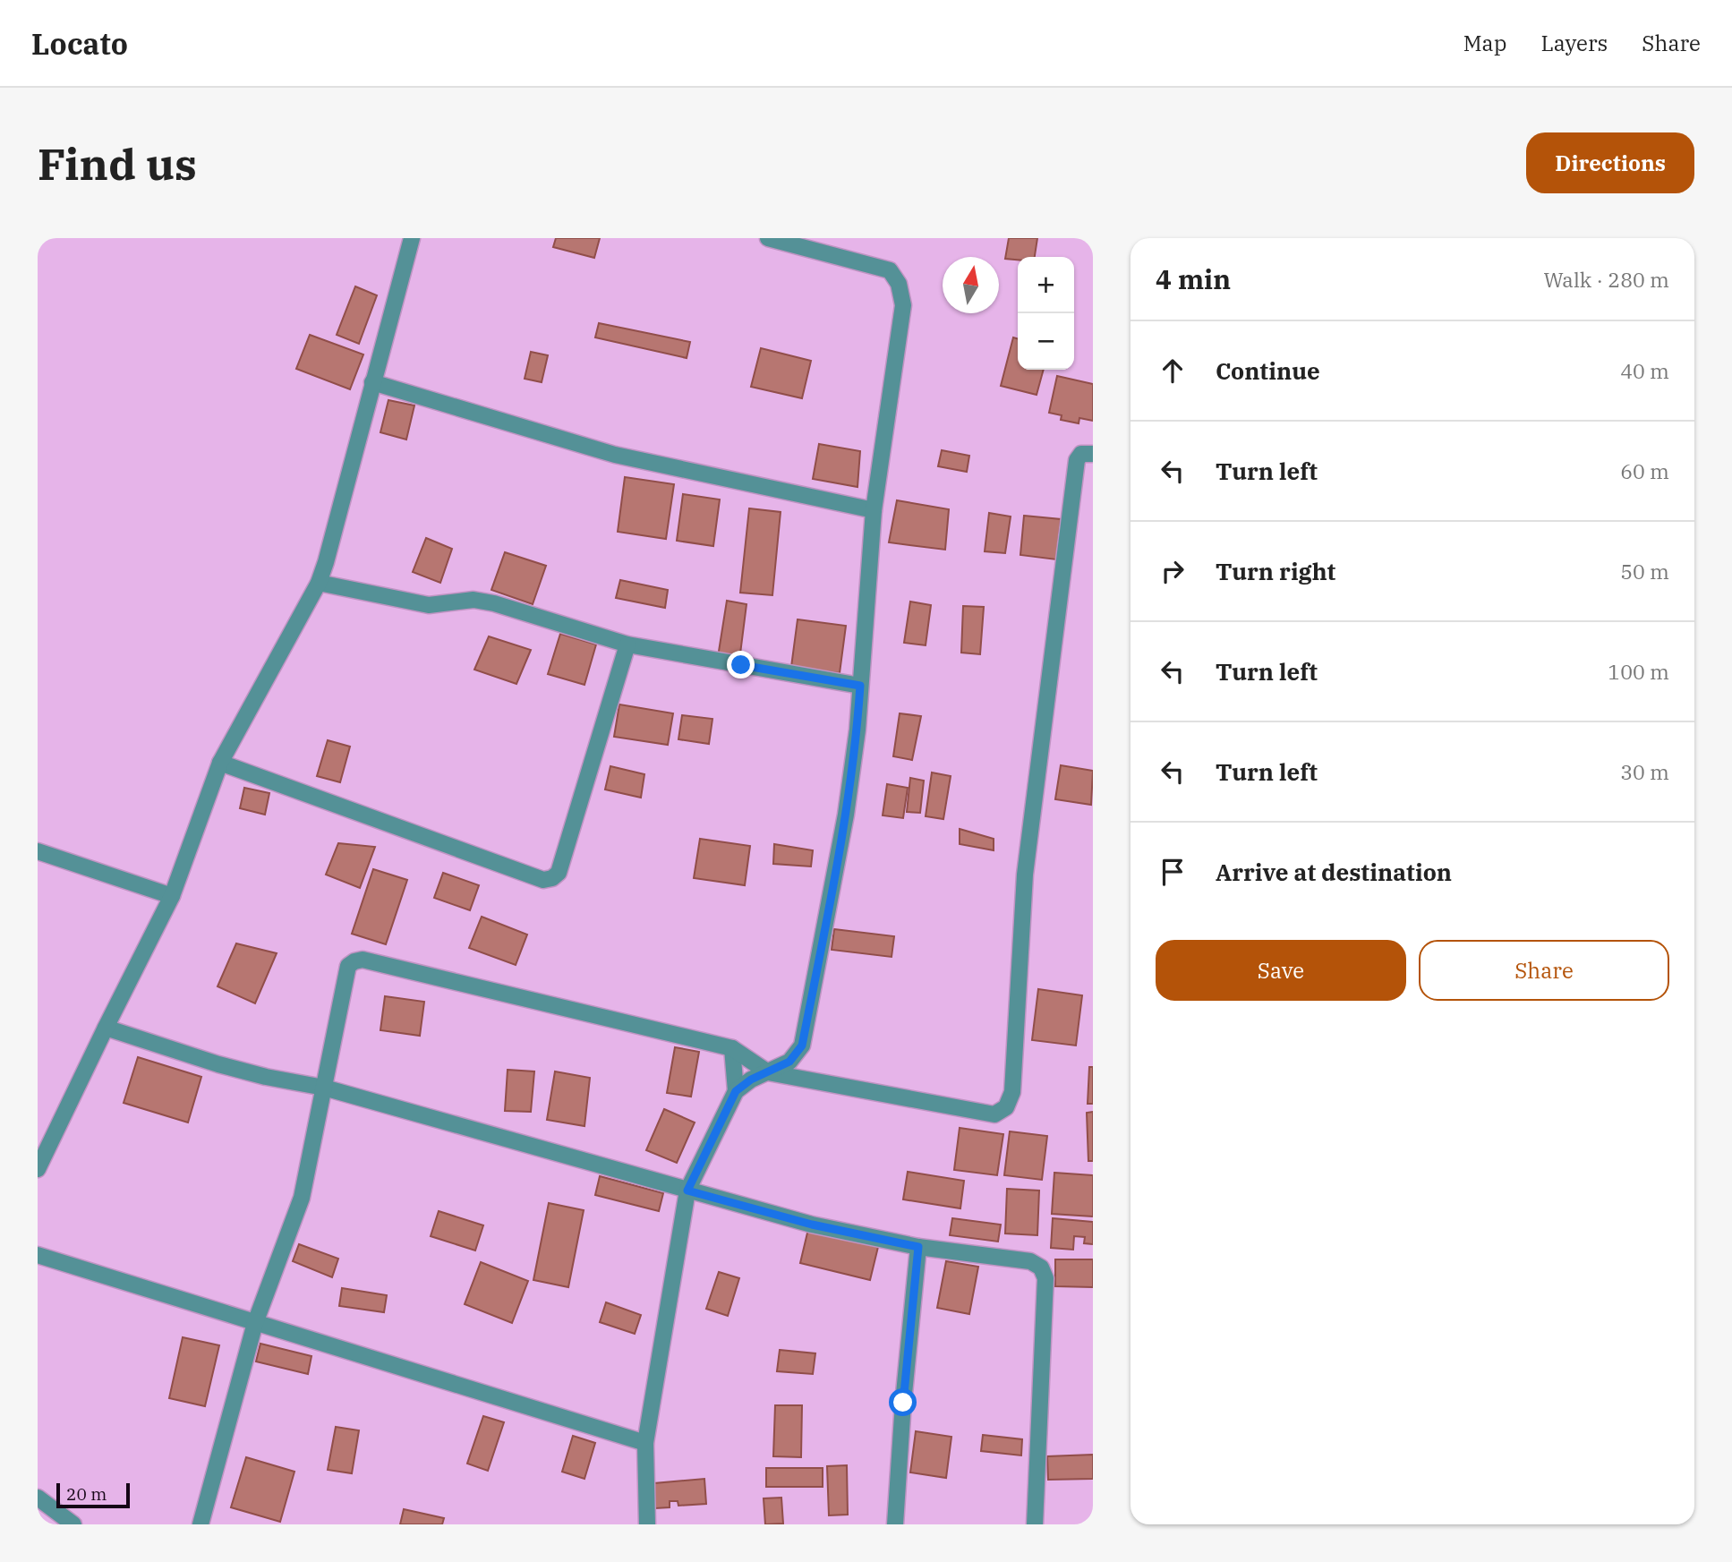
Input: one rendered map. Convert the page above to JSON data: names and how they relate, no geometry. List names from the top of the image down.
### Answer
{
  "scale_bar": "20 m",
  "north": "top",
  "page": {
    "header": "Locato",
    "nav": ["Map", "Layers", "Share"],
    "buttons": [
      "Directions",
      ["Save", "Share"]
    ],
    "title": "Find us",
    "heading": ["4 min", "Walk · 280 m"],
    "map_buttons": ["+", "−"],
    "list": [
      ["Continue", "40 m"],
      ["Turn left", "60 m"],
      ["Turn right", "50 m"],
      ["Turn left", "100 m"],
      ["Turn left", "30 m"],
      "Arrive at destination"
    ],
    "scale": "20 m"
  }
}
